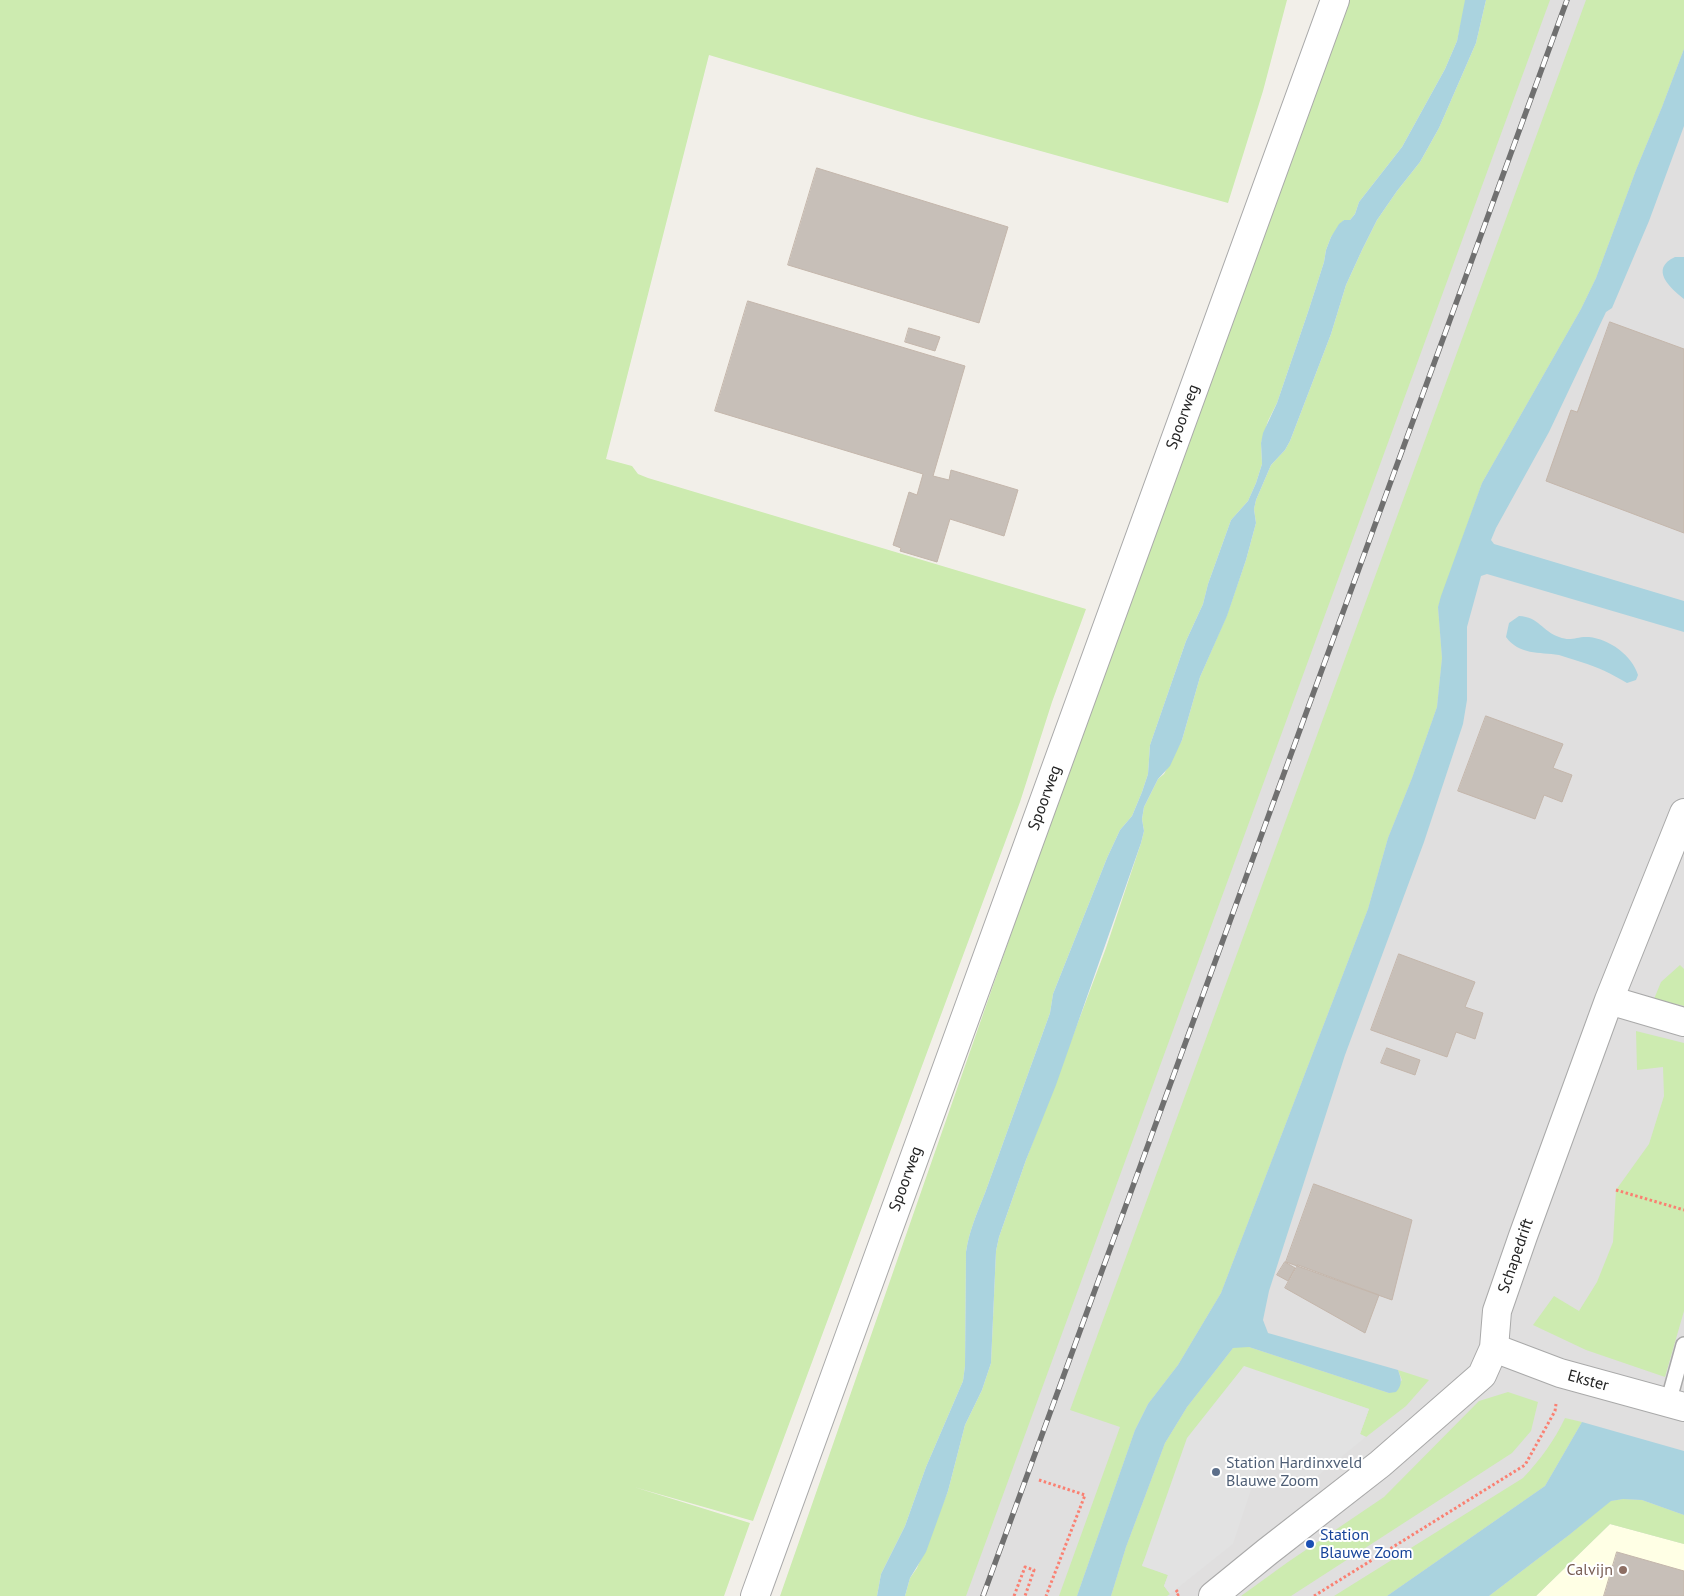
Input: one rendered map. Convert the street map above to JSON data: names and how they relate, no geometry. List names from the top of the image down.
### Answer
{
  "streets": {
    "street": ["Spoorweg", "Schapedrift", "Ekster"]
  },
  "crossings": [
    ["Schapedrift", "Ekster"]
  ],
  "places": ["Station Hardinxveld Blauwe Zoom", "Station Blauwe Zoom", "Calvijn"]
}
